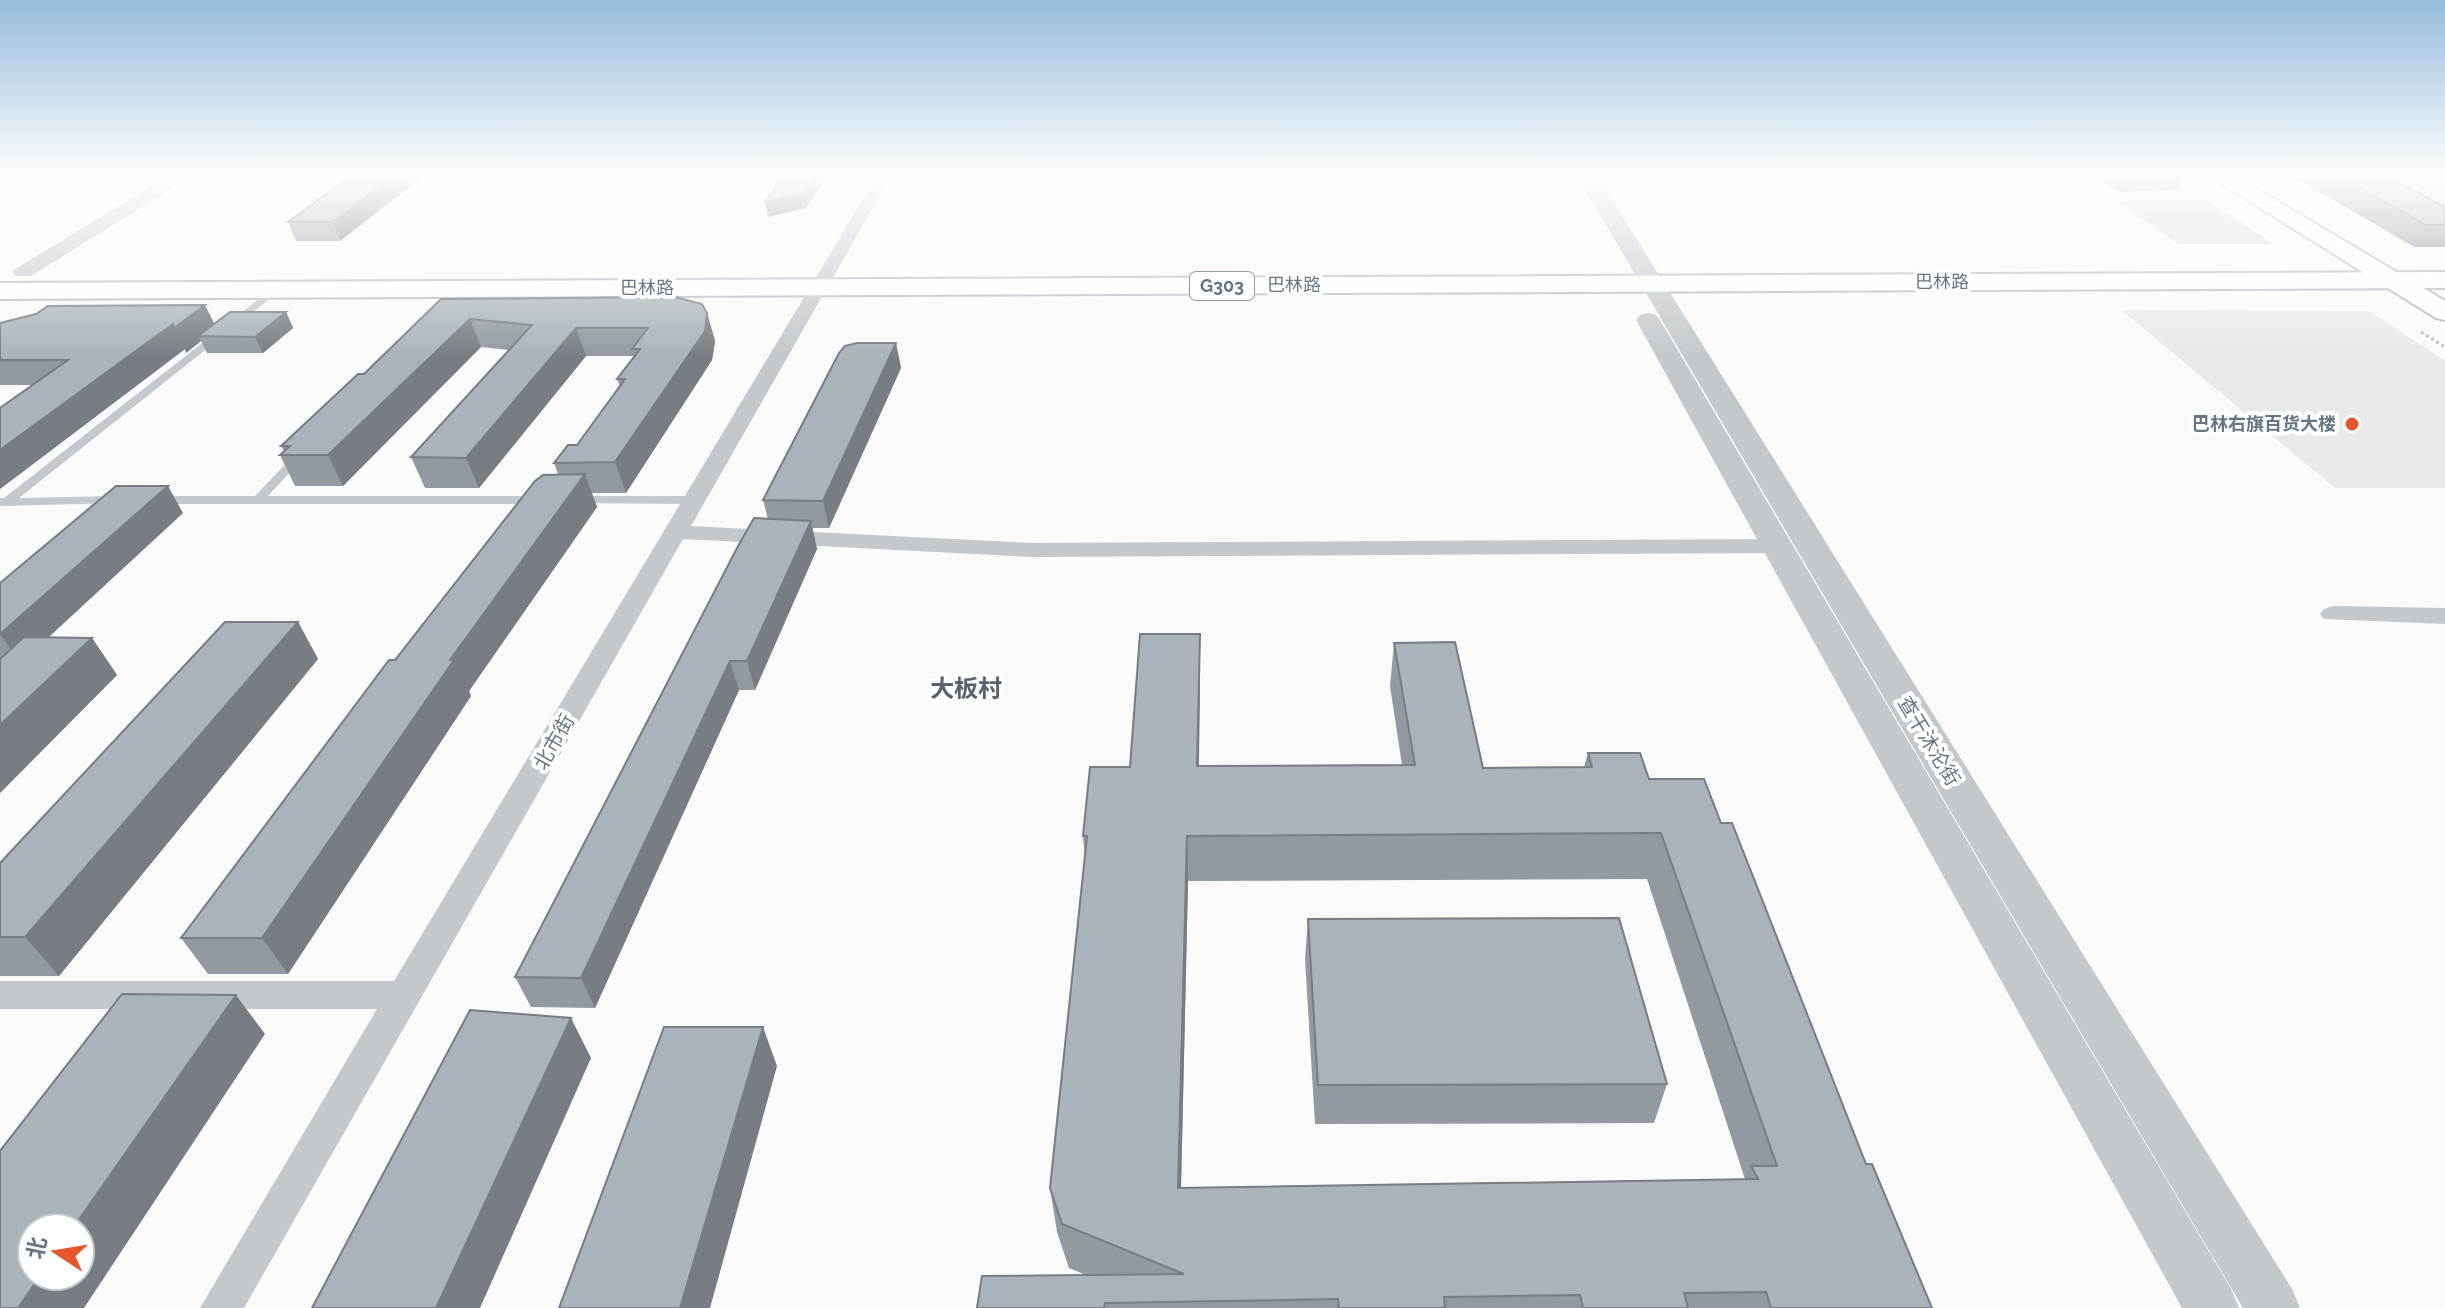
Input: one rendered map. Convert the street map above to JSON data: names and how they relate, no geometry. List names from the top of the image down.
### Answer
{
  "streets": {
    "main road": ["巴林路", "G303"],
    "street": ["查干沐沦街", "北市街"]
  },
  "crossings": [
    ["巴林路", "查干沐沦街"],
    ["巴林路", "北市街"]
  ],
  "districts": ["大板村"],
  "places": ["巴林右旗百货大楼"],
  "north": "left"
}
